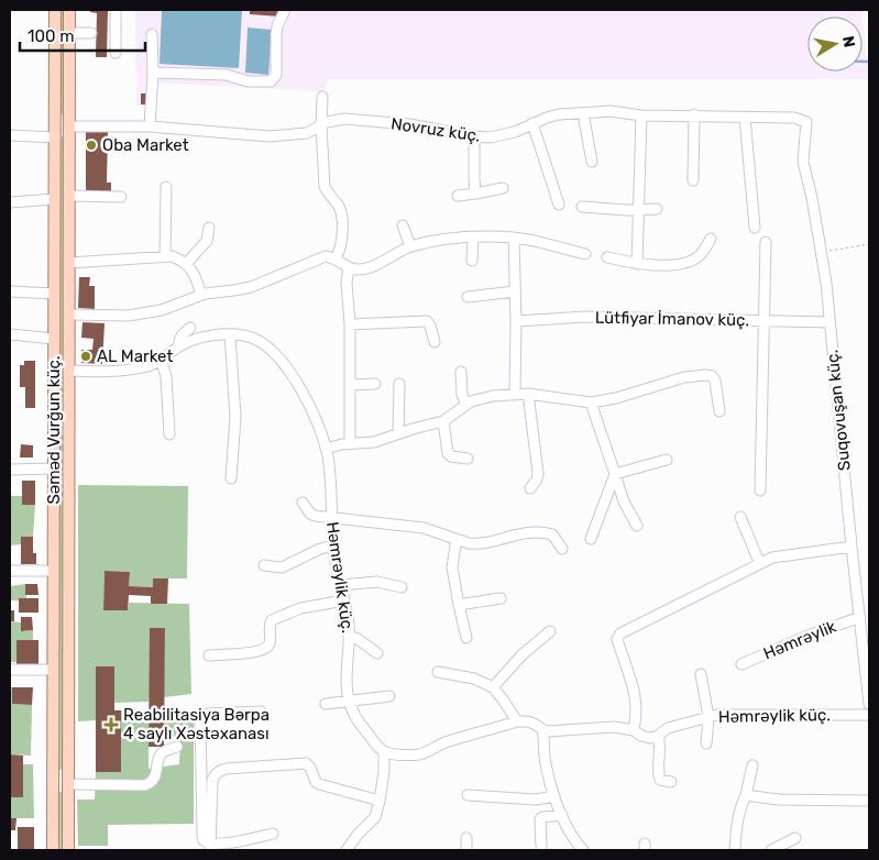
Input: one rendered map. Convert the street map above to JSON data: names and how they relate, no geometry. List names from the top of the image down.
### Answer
{
  "streets": {
    "main road": ["Səməd Vurğun küç."],
    "street": [
      "Novruz küç.",
      "Lütfiyar İmanov küç.",
      "Suqovuşan küç.",
      "Həmrəylik küç.",
      "Həmrəylik"
    ]
  },
  "crossings": [
    ["Novruz küç.", "Suqovuşan küç."],
    ["Novruz küç.", "Səməd Vurğun küç."],
    ["Lütfiyar İmanov küç.", "Suqovuşan küç."],
    ["Suqovuşan küç.", "Həmrəylik"],
    ["Səməd Vurğun küç.", "Həmrəylik küç."]
  ],
  "places": {
    "other": ["Oba Market", "AL Market"],
    "health": ["Reabilitasiya Bәrpa 4 saylı Xəstəxanası"]
  },
  "scale_bar": "100 m",
  "north": "right"
}
